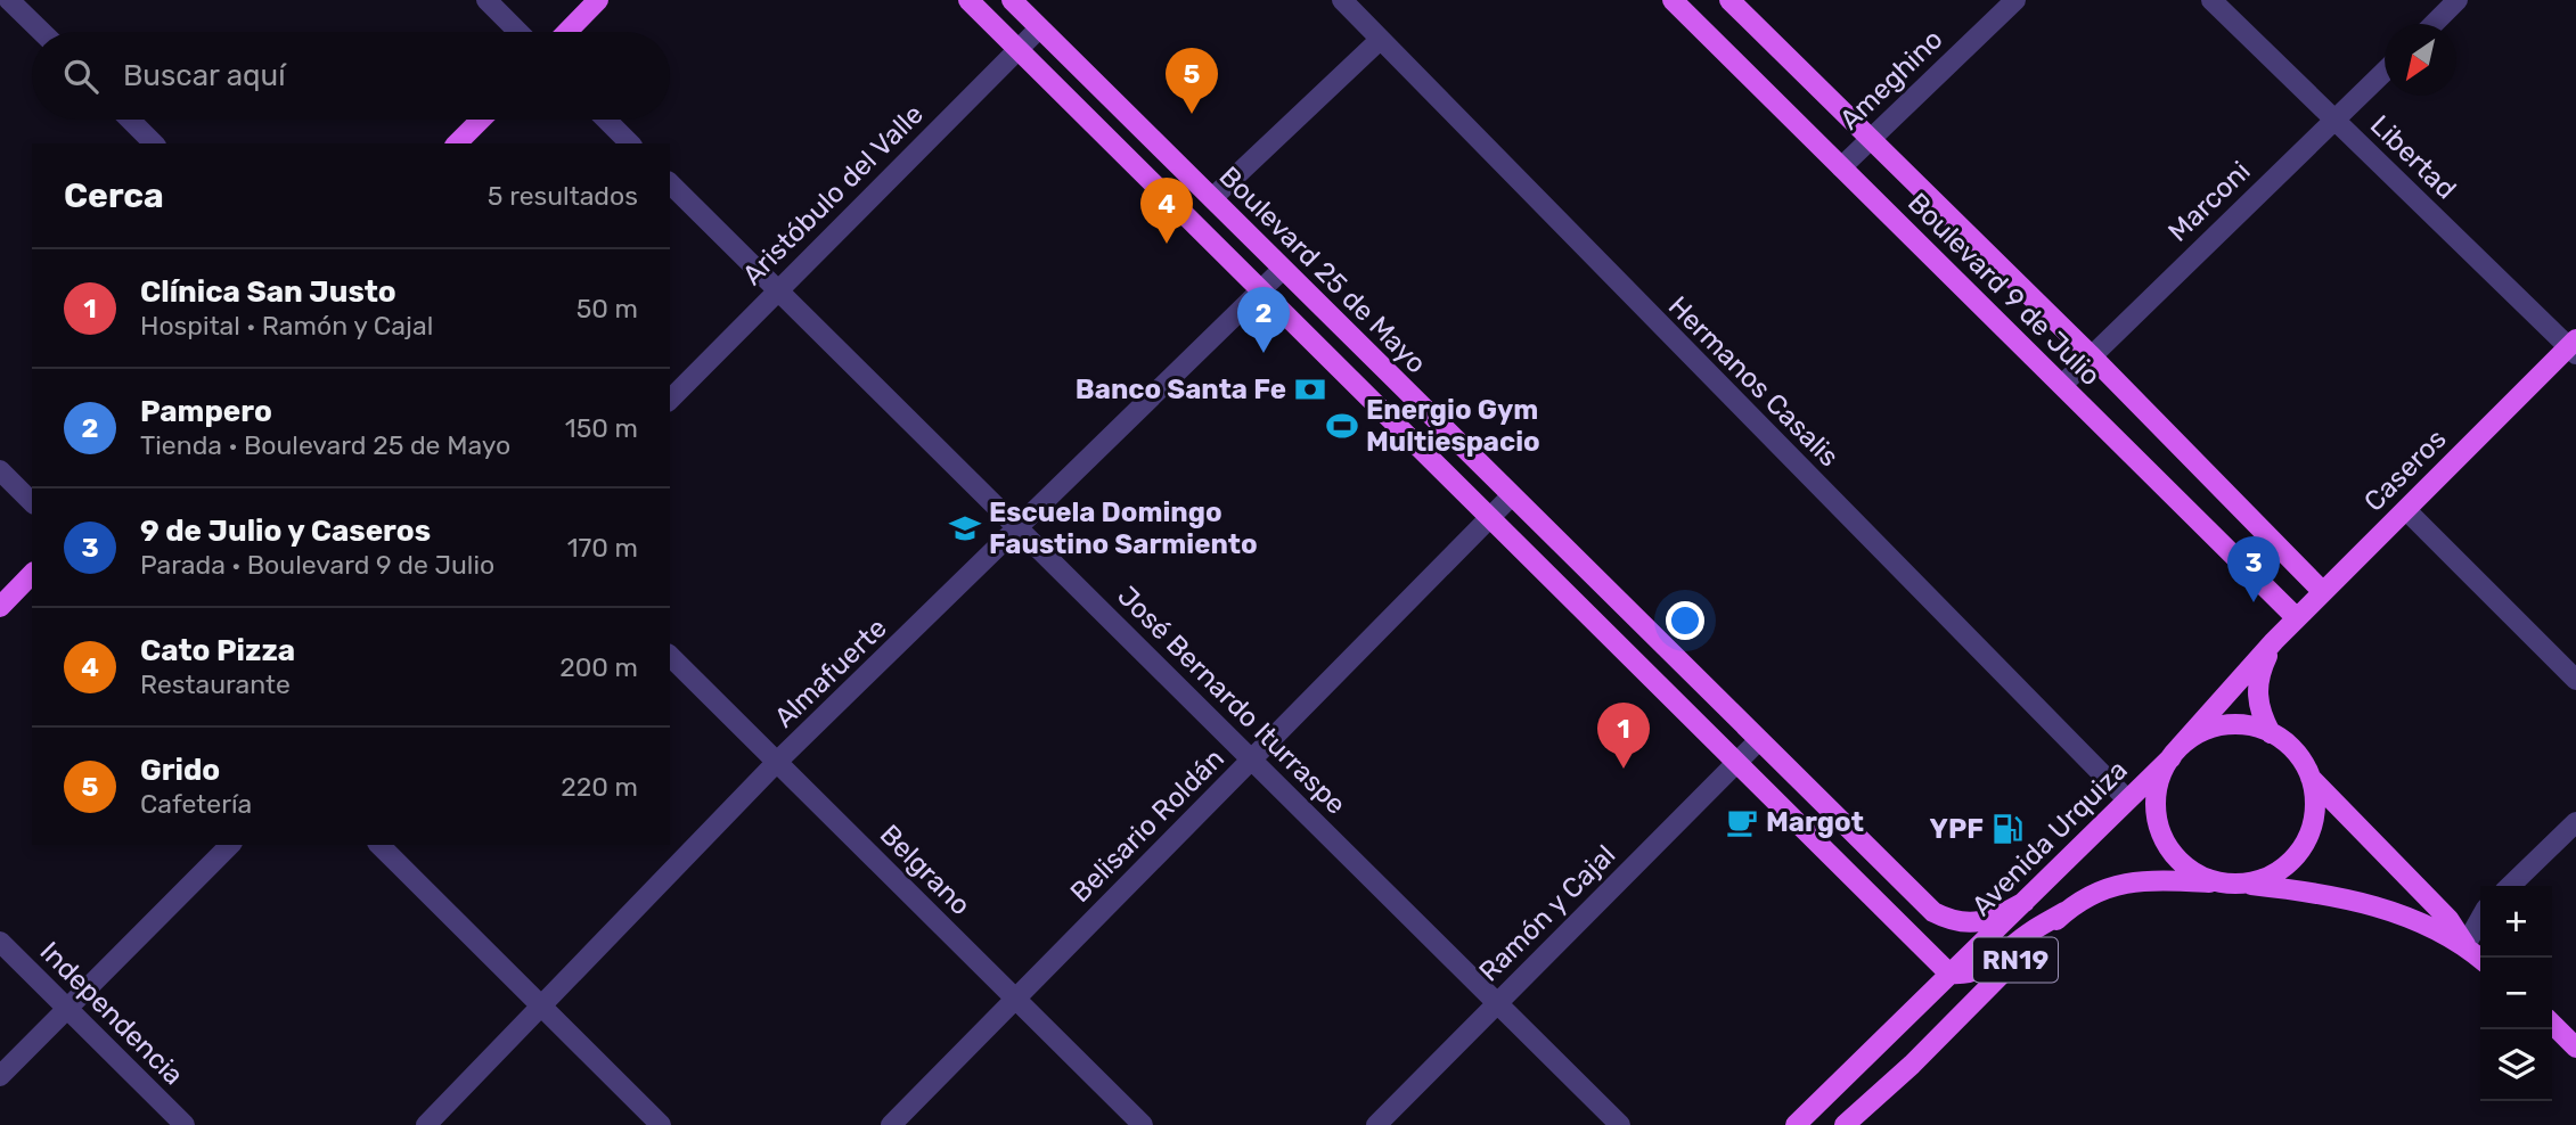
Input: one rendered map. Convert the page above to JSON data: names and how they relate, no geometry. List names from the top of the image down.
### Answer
{
  "streets": {
    "main road": [
      "Boulevard 25 de Mayo",
      "Boulevard 9 de Julio",
      "Caseros",
      "Avenida Urquiza",
      "RN19"
    ],
    "street": [
      "Ameghino",
      "Libertad",
      "Aristóbulo del Valle",
      "Marconi",
      "Hermanos Casalis",
      "Almafuerte",
      "José Bernardo Iturraspe",
      "Belisario Roldán",
      "Belgrano",
      "Ramón y Cajal",
      "Independencia"
    ]
  },
  "crossings": [
    ["Ameghino", "Boulevard 9 de Julio"],
    ["Libertad", "Marconi"],
    ["Libertad", "Caseros"],
    ["Aristóbulo del Valle", "Boulevard 25 de Mayo"],
    ["Aristóbulo del Valle", "José Bernardo Iturraspe"],
    ["Marconi", "Boulevard 9 de Julio"],
    ["Boulevard 25 de Mayo", "Almafuerte"],
    ["Boulevard 25 de Mayo", "Belisario Roldán"],
    ["Boulevard 25 de Mayo", "Avenida Urquiza"],
    ["Boulevard 25 de Mayo", "Ramón y Cajal"],
    ["Boulevard 9 de Julio", "Caseros"],
    ["Hermanos Casalis", "Avenida Urquiza"],
    ["Caseros", "Avenida Urquiza"],
    ["Caseros", "RN19"],
    ["Almafuerte", "José Bernardo Iturraspe"],
    ["Almafuerte", "Belgrano"],
    ["José Bernardo Iturraspe", "Belisario Roldán"],
    ["José Bernardo Iturraspe", "Ramón y Cajal"],
    ["Belisario Roldán", "Belgrano"],
    ["Avenida Urquiza", "RN19"]
  ],
  "places": {
    "bank": ["Banco Santa Fe"],
    "sports": ["Energio Gym Multiespacio"],
    "school or university": ["Escuela Domingo Faustino Sarmiento"],
    "cafe": ["Margot"],
    "fuel station": ["YPF"]
  },
  "north": "bottom left",
  "page": {
    "search": "Buscar aquí",
    "pins": [
      "5",
      "4",
      "2",
      "3",
      "1"
    ],
    "heading": ["Cerca", "5 resultados"],
    "list": [
      {
        "mark": "1",
        "name": "Clínica San Justo",
        "note": "Hospital · Ramón y Cajal",
        "value": "50 m"
      },
      {
        "mark": "2",
        "name": "Pampero",
        "note": "Tienda · Boulevard 25 de Mayo",
        "value": "150 m"
      },
      {
        "mark": "3",
        "name": "9 de Julio y Caseros",
        "note": "Parada · Boulevard 9 de Julio",
        "value": "170 m"
      },
      {
        "mark": "4",
        "name": "Cato Pizza",
        "note": "Restaurante",
        "value": "200 m"
      },
      {
        "mark": "5",
        "name": "Grido",
        "note": "Cafetería",
        "value": "220 m"
      }
    ],
    "map_buttons": ["+", "−"]
  }
}
